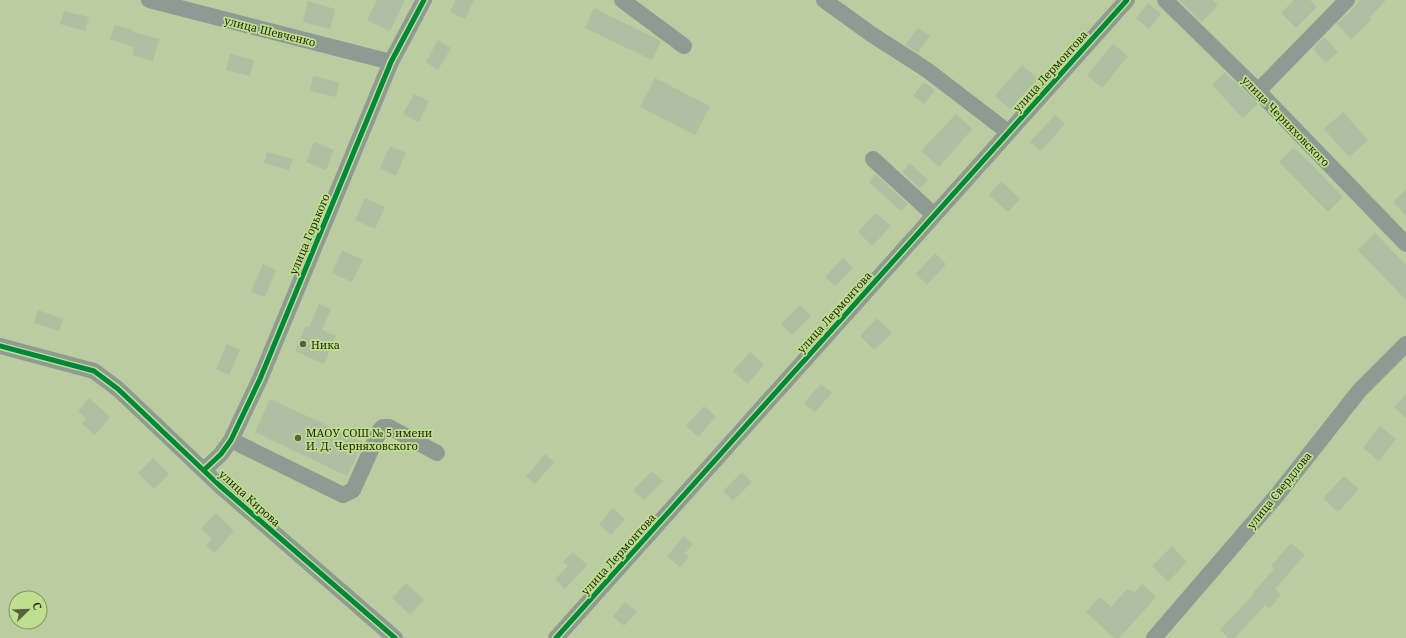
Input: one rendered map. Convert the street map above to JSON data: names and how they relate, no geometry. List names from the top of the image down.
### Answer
{
  "streets": {
    "street": [
      "улица Шевченко",
      "улица Лермонтова",
      "улица Черняховского",
      "улица Горького",
      "улица Свердлова",
      "улица Кирова"
    ]
  },
  "crossings": [
    ["улица Шевченко", "улица Горького"],
    ["улица Горького", "улица Кирова"]
  ],
  "places": ["Ника", "МАОУ СОШ № 5 имени И. Д. Черняховского"],
  "north": "top right"
}
